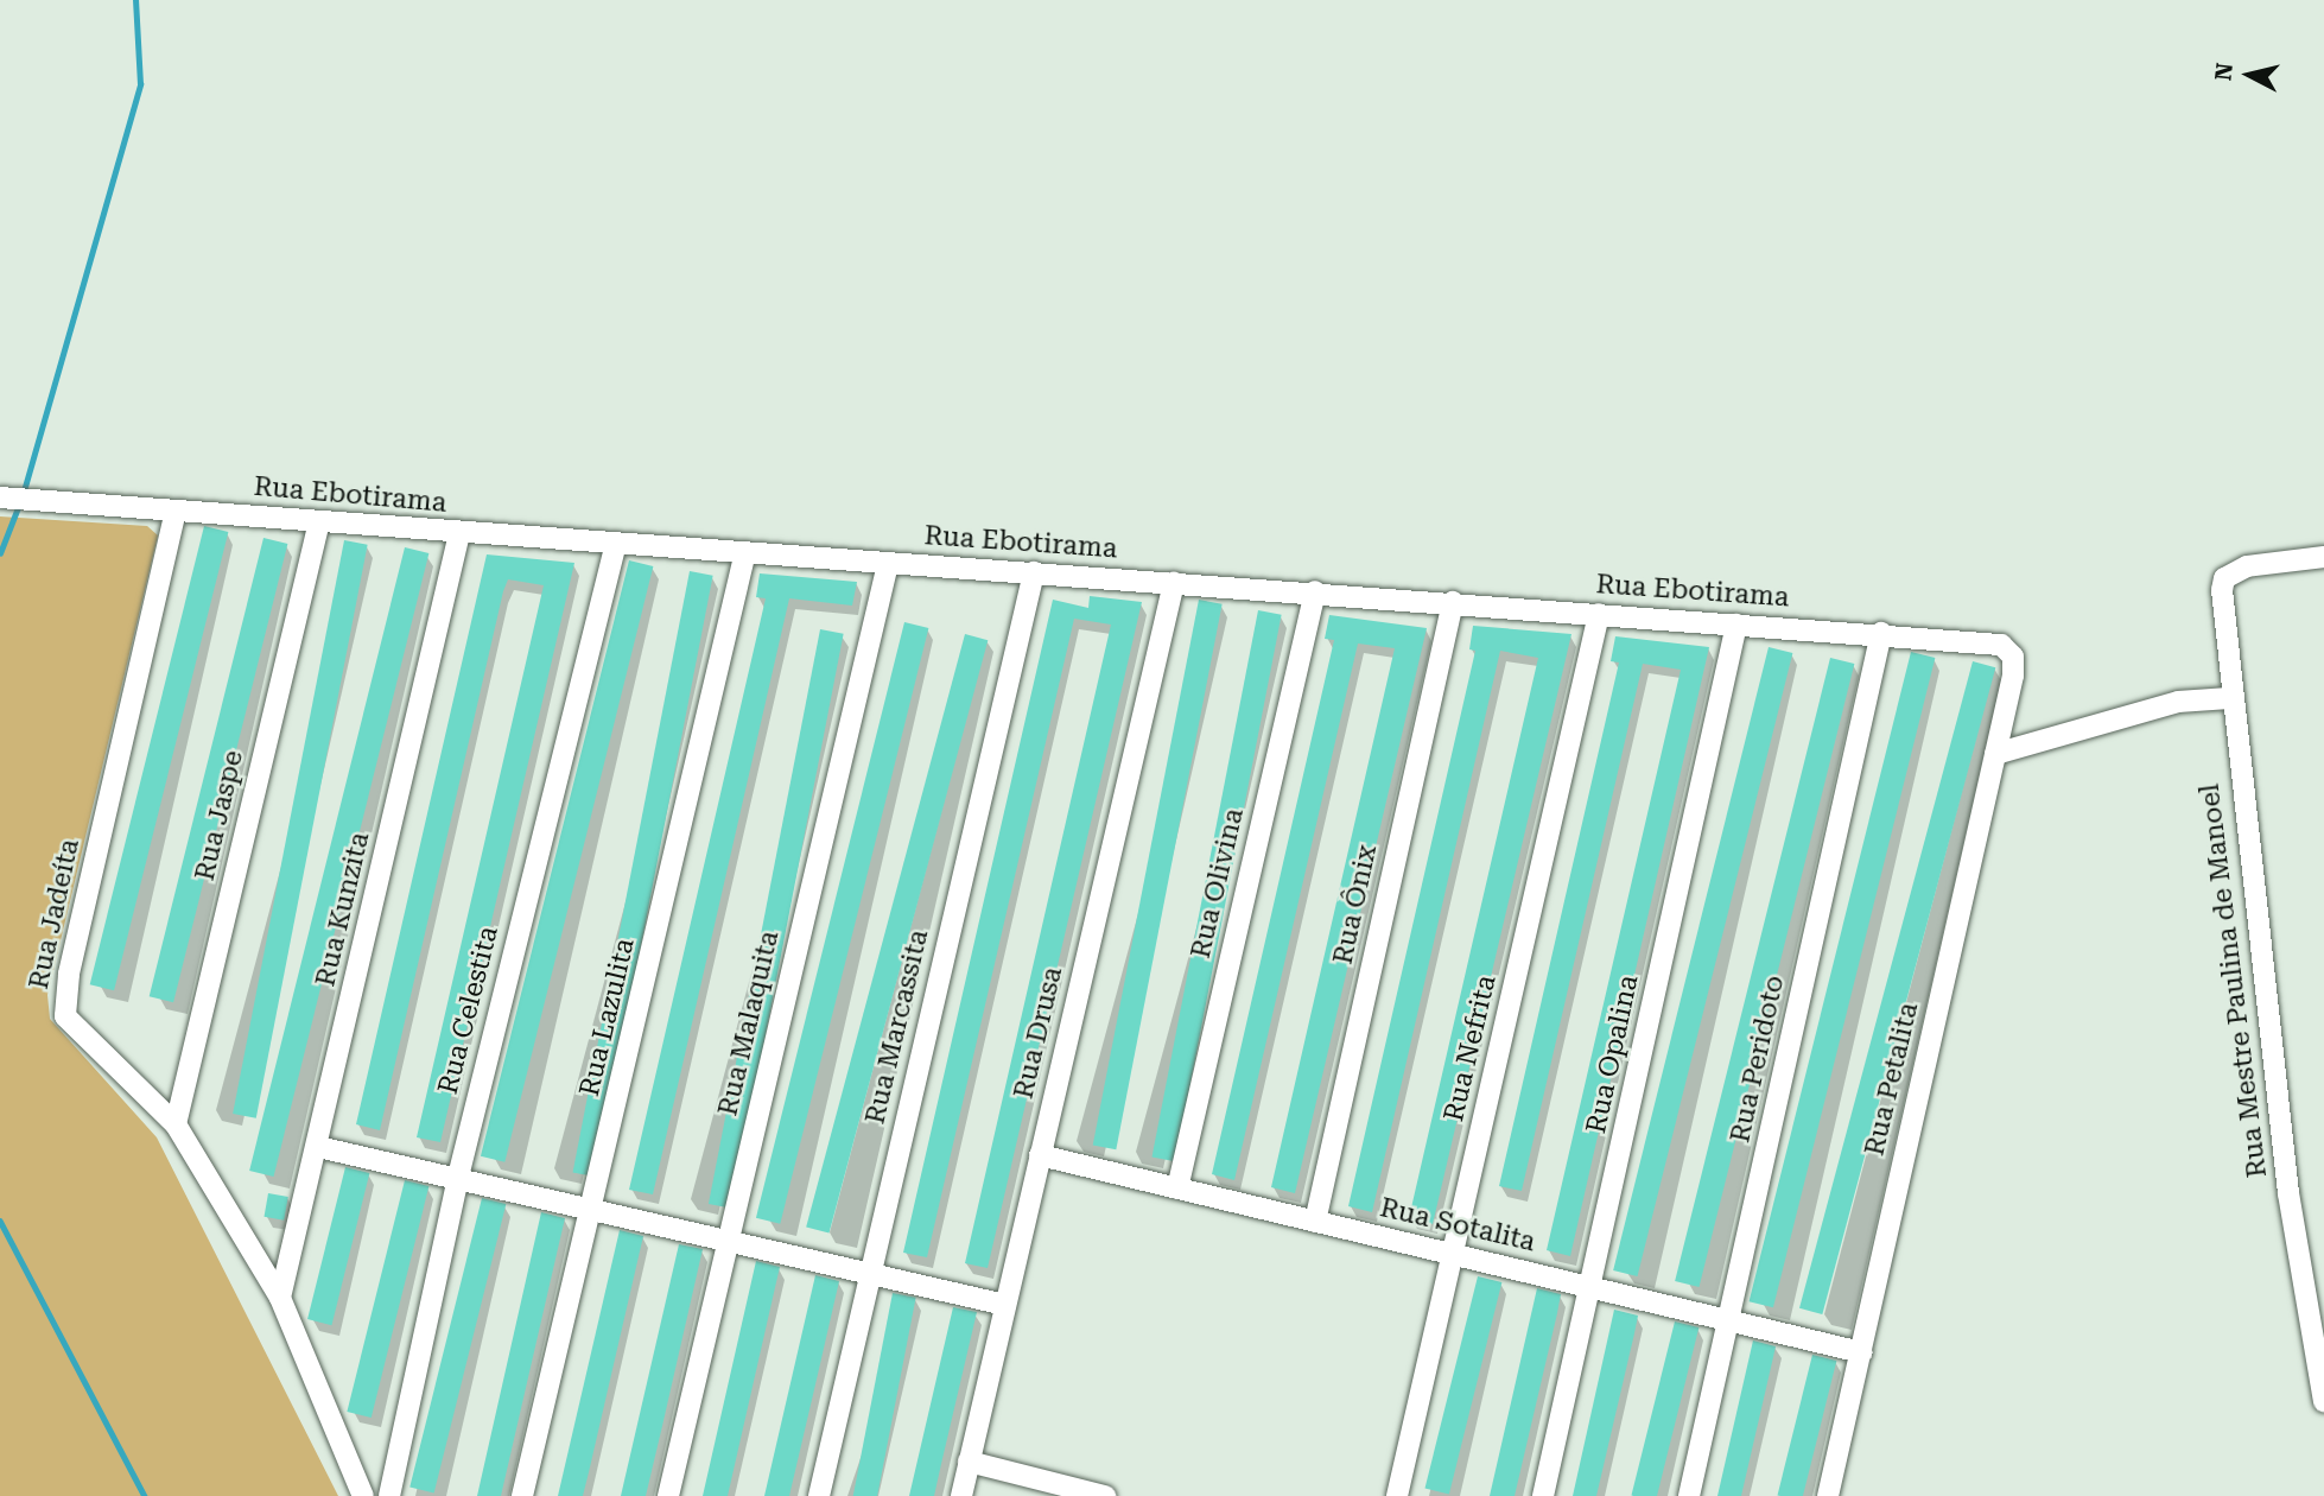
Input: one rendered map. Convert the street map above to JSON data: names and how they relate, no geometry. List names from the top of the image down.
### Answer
{
  "streets": {
    "street": [
      "Rua Ebotirama",
      "Rua Jaspe",
      "Rua Olivina",
      "Rua Ônix",
      "Rua Kunzita",
      "Rua Jadeíta",
      "Rua Mestre Paulina de Manoel",
      "Rua Celestita",
      "Rua Lazulita",
      "Rua Malaquita",
      "Rua Marcassita",
      "Rua Drusa",
      "Rua Nefrita",
      "Rua Opalina",
      "Rua Peridoto",
      "Rua Petalita",
      "Rua Sotalita"
    ]
  },
  "crossings": [
    ["Rua Ebotirama", "Rua Jaspe"],
    ["Rua Ebotirama", "Rua Olivina"],
    ["Rua Ebotirama", "Rua Ônix"],
    ["Rua Ebotirama", "Rua Kunzita"],
    ["Rua Ebotirama", "Rua Jadeíta"],
    ["Rua Ebotirama", "Rua Celestita"],
    ["Rua Ebotirama", "Rua Lazulita"],
    ["Rua Ebotirama", "Rua Malaquita"],
    ["Rua Ebotirama", "Rua Marcassita"],
    ["Rua Ebotirama", "Rua Drusa"],
    ["Rua Ebotirama", "Rua Nefrita"],
    ["Rua Ebotirama", "Rua Opalina"],
    ["Rua Ebotirama", "Rua Peridoto"],
    ["Rua Ebotirama", "Rua Petalita"],
    ["Rua Jaspe", "Rua Jadeíta"],
    ["Rua Olivina", "Rua Sotalita"],
    ["Rua Ônix", "Rua Sotalita"],
    ["Rua Kunzita", "Rua Jadeíta"],
    ["Rua Drusa", "Rua Sotalita"],
    ["Rua Nefrita", "Rua Sotalita"],
    ["Rua Opalina", "Rua Sotalita"],
    ["Rua Peridoto", "Rua Sotalita"],
    ["Rua Petalita", "Rua Sotalita"]
  ],
  "north": "left"
}
